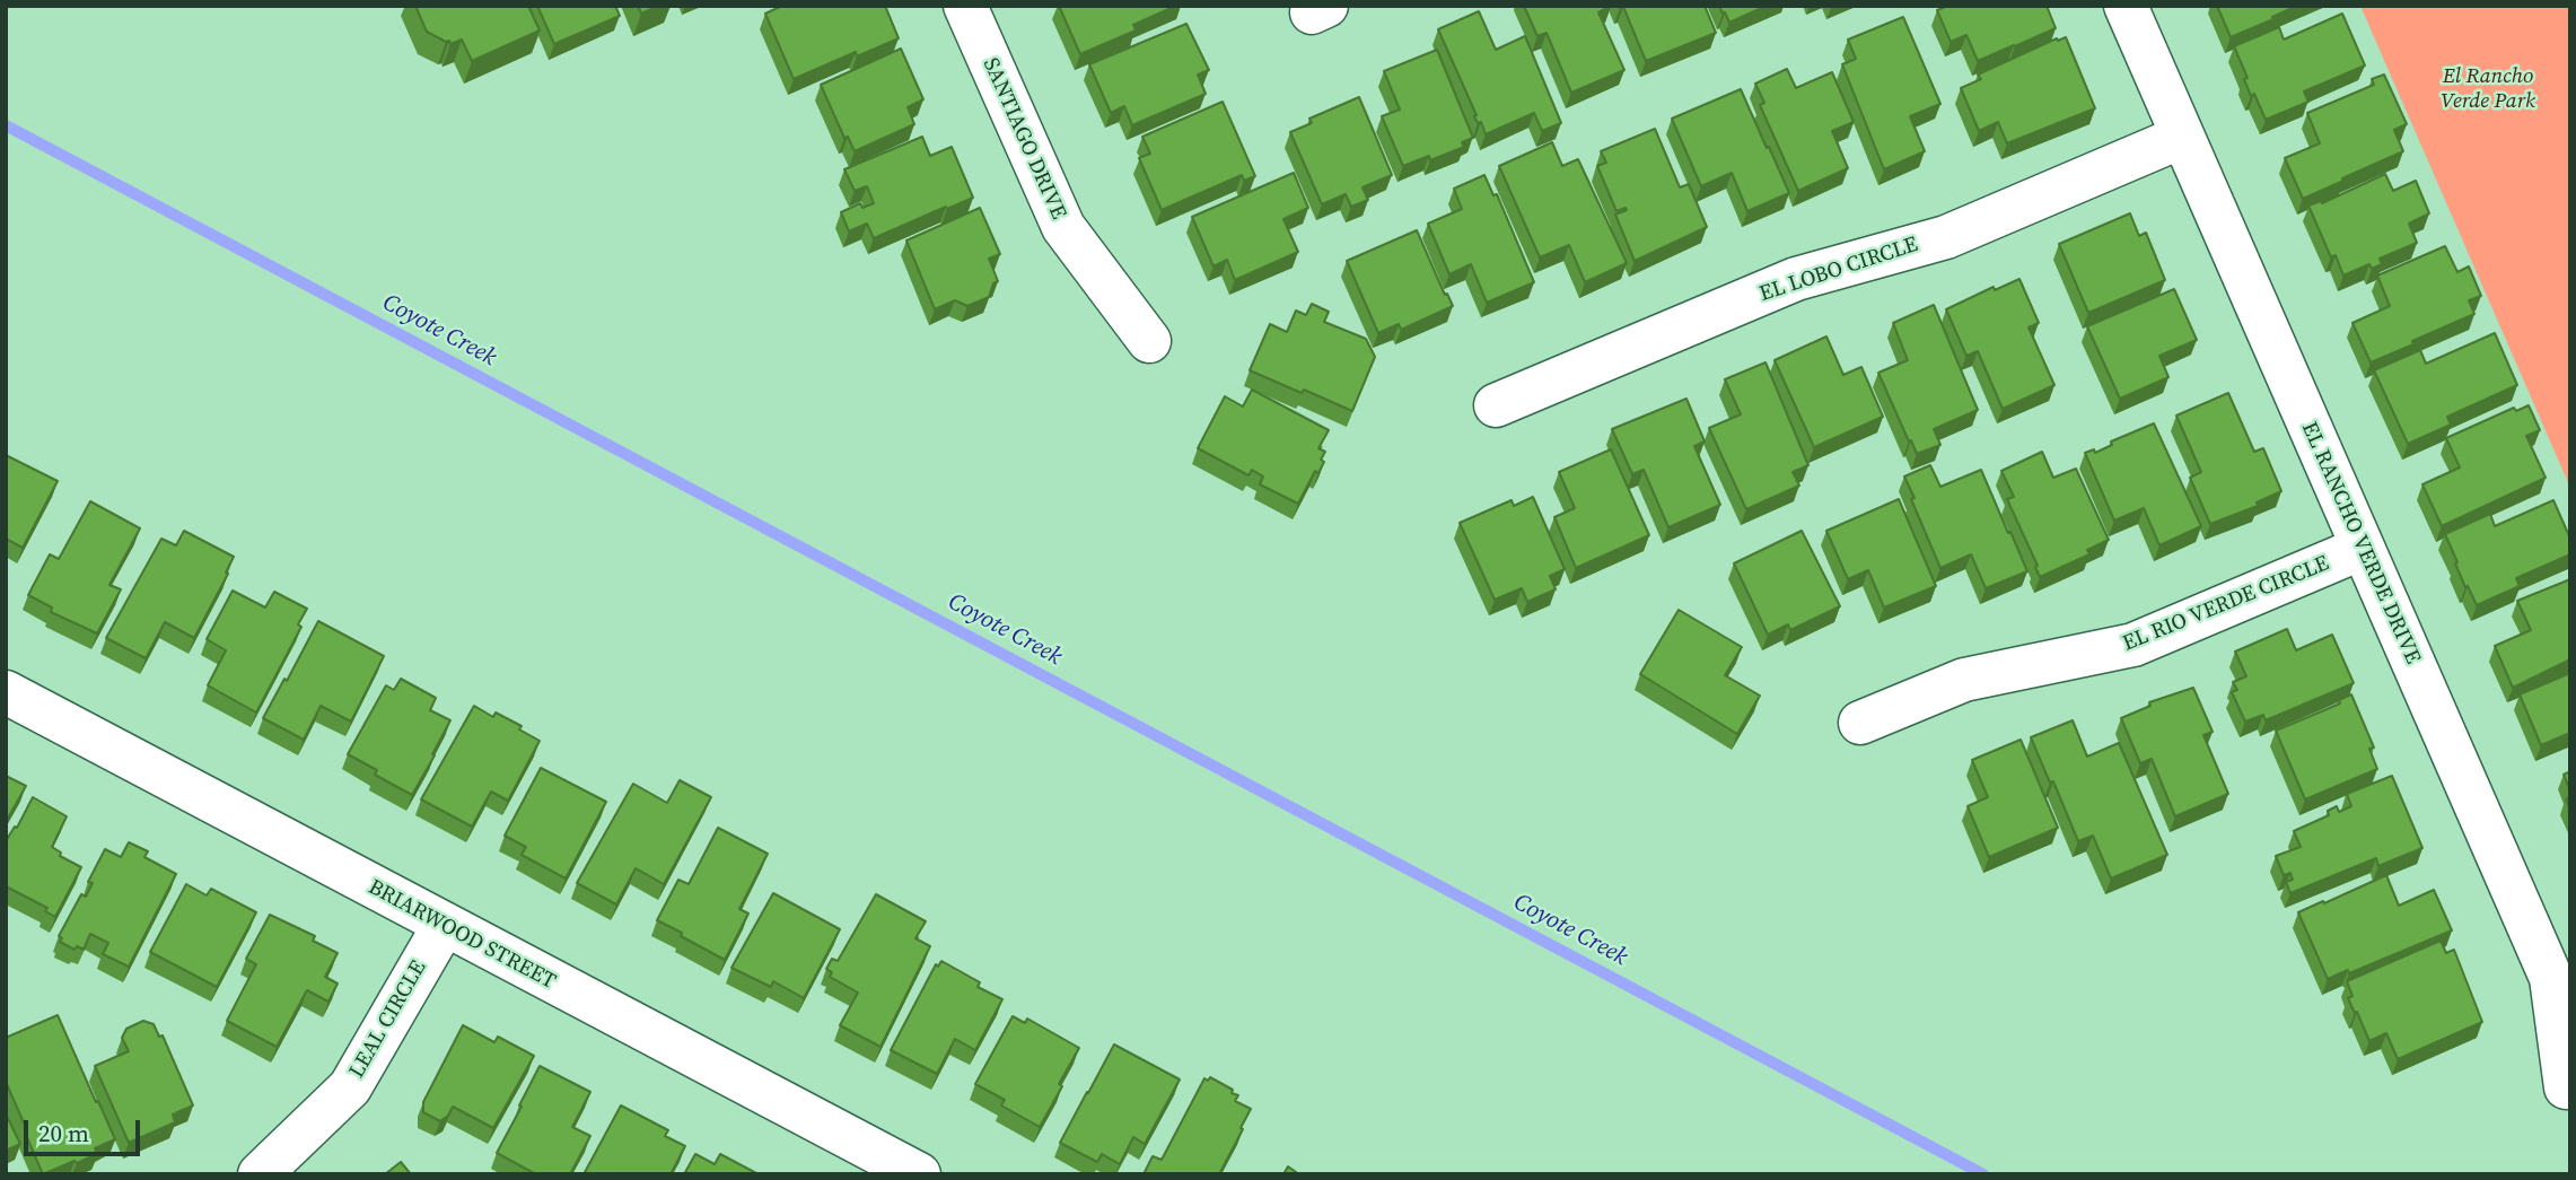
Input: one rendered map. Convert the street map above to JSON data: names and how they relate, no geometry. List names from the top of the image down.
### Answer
{
  "streets": {
    "street": [
      "SANTIAGO DRIVE",
      "EL LOBO CIRCLE",
      "EL RANCHO VERDE DRIVE",
      "EL RIO VERDE CIRCLE",
      "BRIARWOOD STREET",
      "LEAL CIRCLE"
    ]
  },
  "crossings": [
    ["EL LOBO CIRCLE", "EL RANCHO VERDE DRIVE"],
    ["EL RANCHO VERDE DRIVE", "EL RIO VERDE CIRCLE"],
    ["BRIARWOOD STREET", "LEAL CIRCLE"]
  ],
  "water": ["Coyote Creek"],
  "parks": ["El Rancho Verde Park"],
  "scale_bar": "20 m"
}
